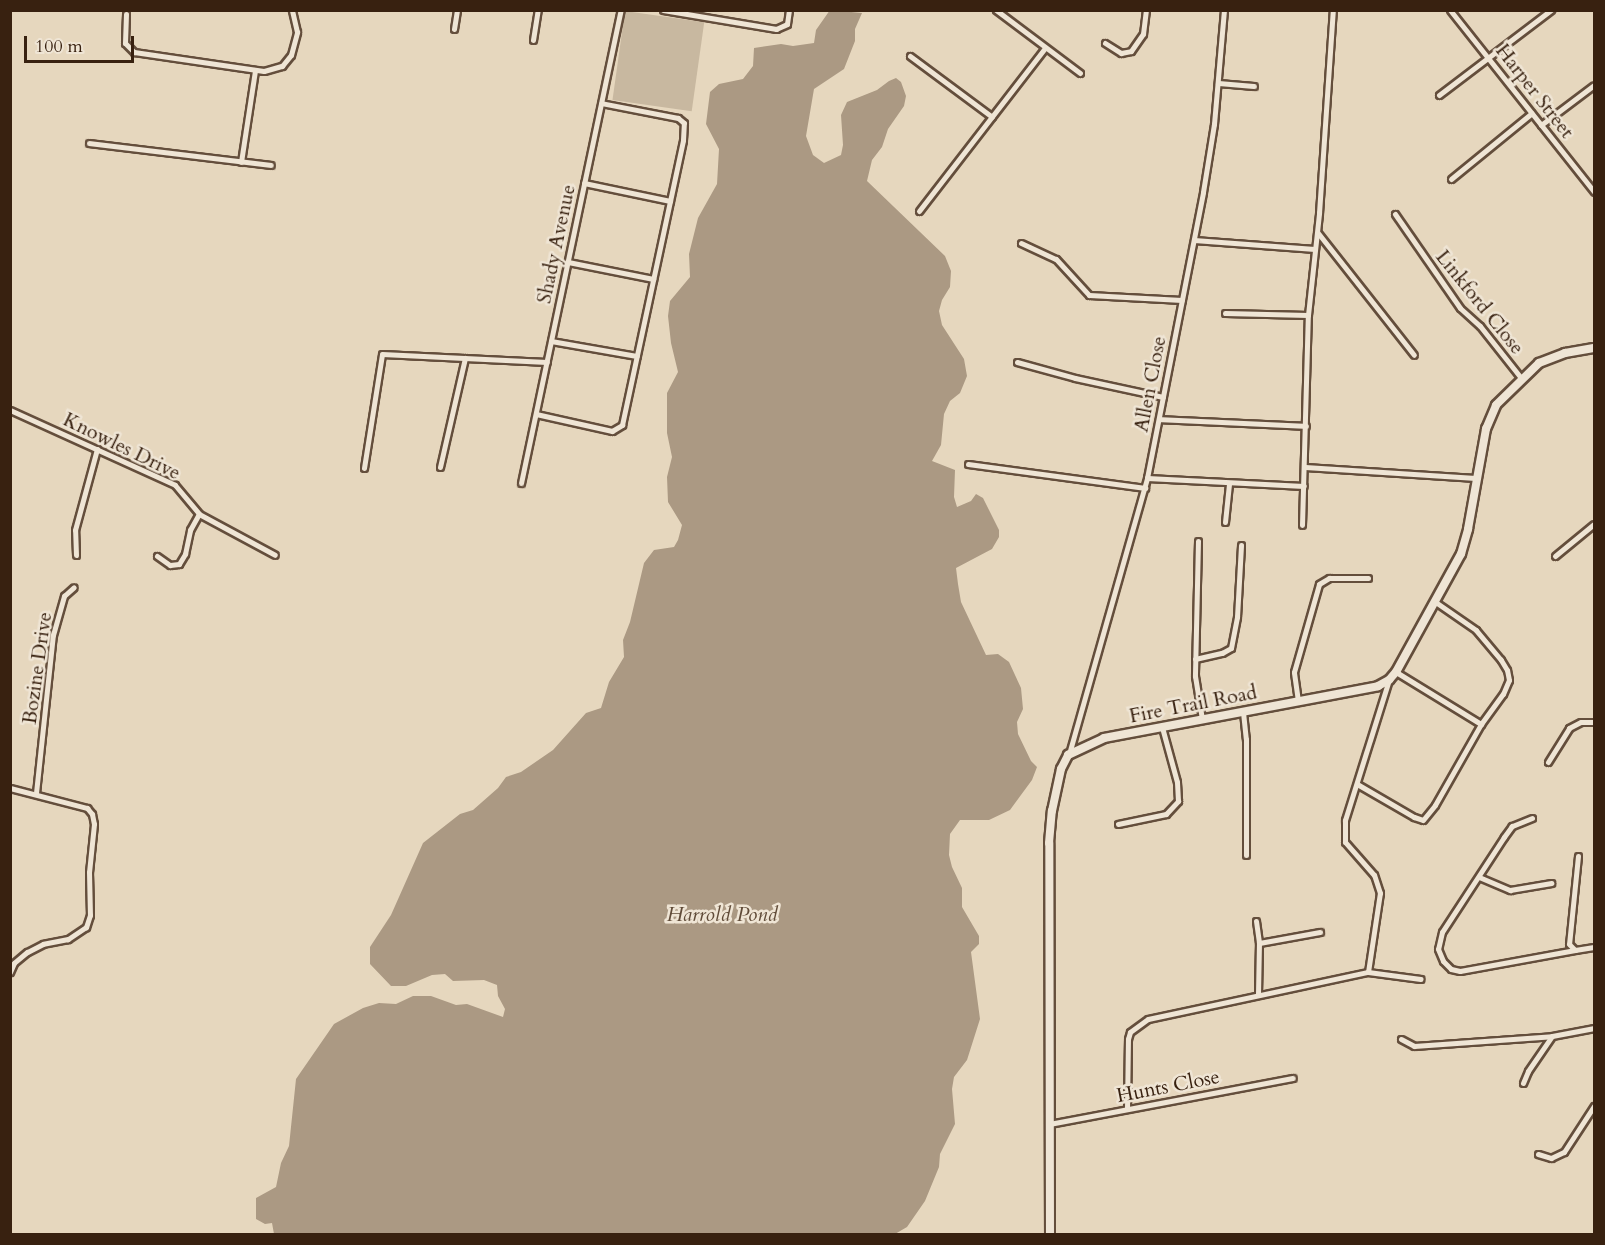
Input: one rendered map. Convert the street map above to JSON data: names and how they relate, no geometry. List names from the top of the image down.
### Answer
{
  "streets": {
    "street": [
      "Harper Street",
      "Shady Avenue",
      "Linkford Close",
      "Allen Close",
      "Knowles Drive",
      "Bozine Drive",
      "Fire Trail Road",
      "Hunts Close"
    ]
  },
  "crossings": [
    ["Allen Close", "Fire Trail Road"]
  ],
  "water": ["Harrold Pond"],
  "scale_bar": "100 m"
}
